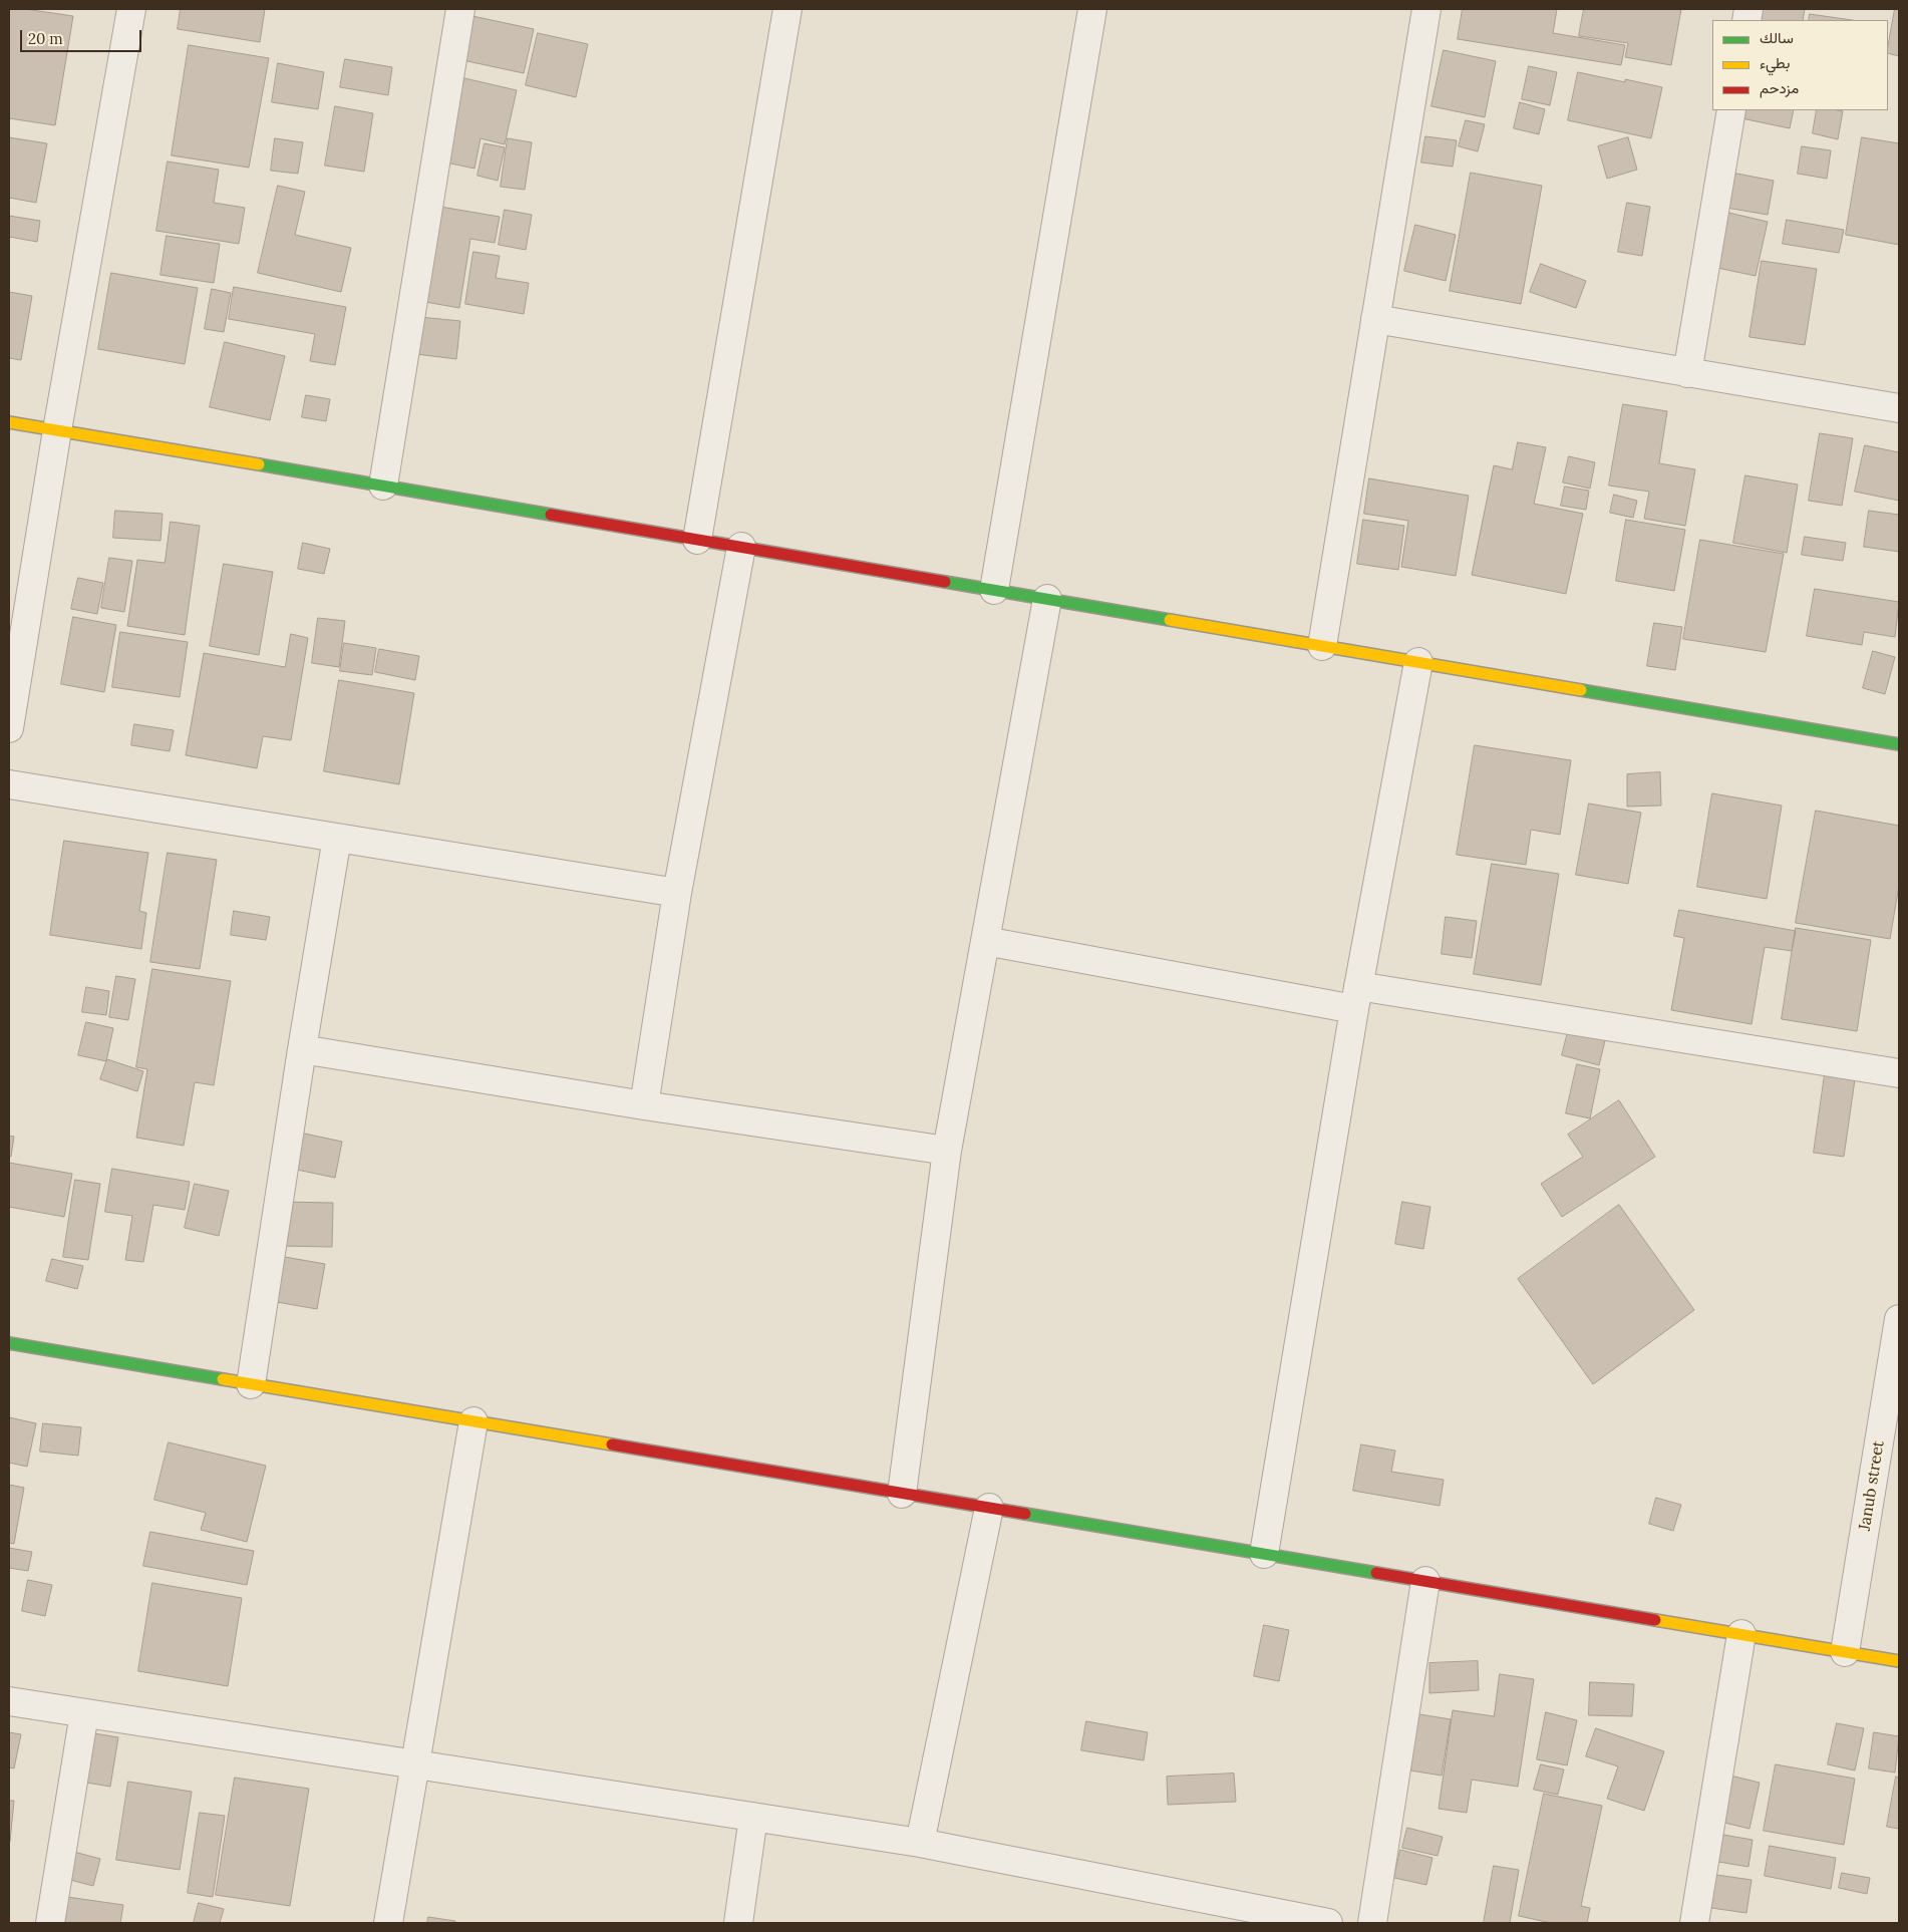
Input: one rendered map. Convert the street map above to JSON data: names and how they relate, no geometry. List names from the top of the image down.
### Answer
{
  "streets": {
    "street": ["Janub street"]
  },
  "legend": ["سالك", "بطيء", "مزدحم"],
  "scale_bar": "20 m"
}
